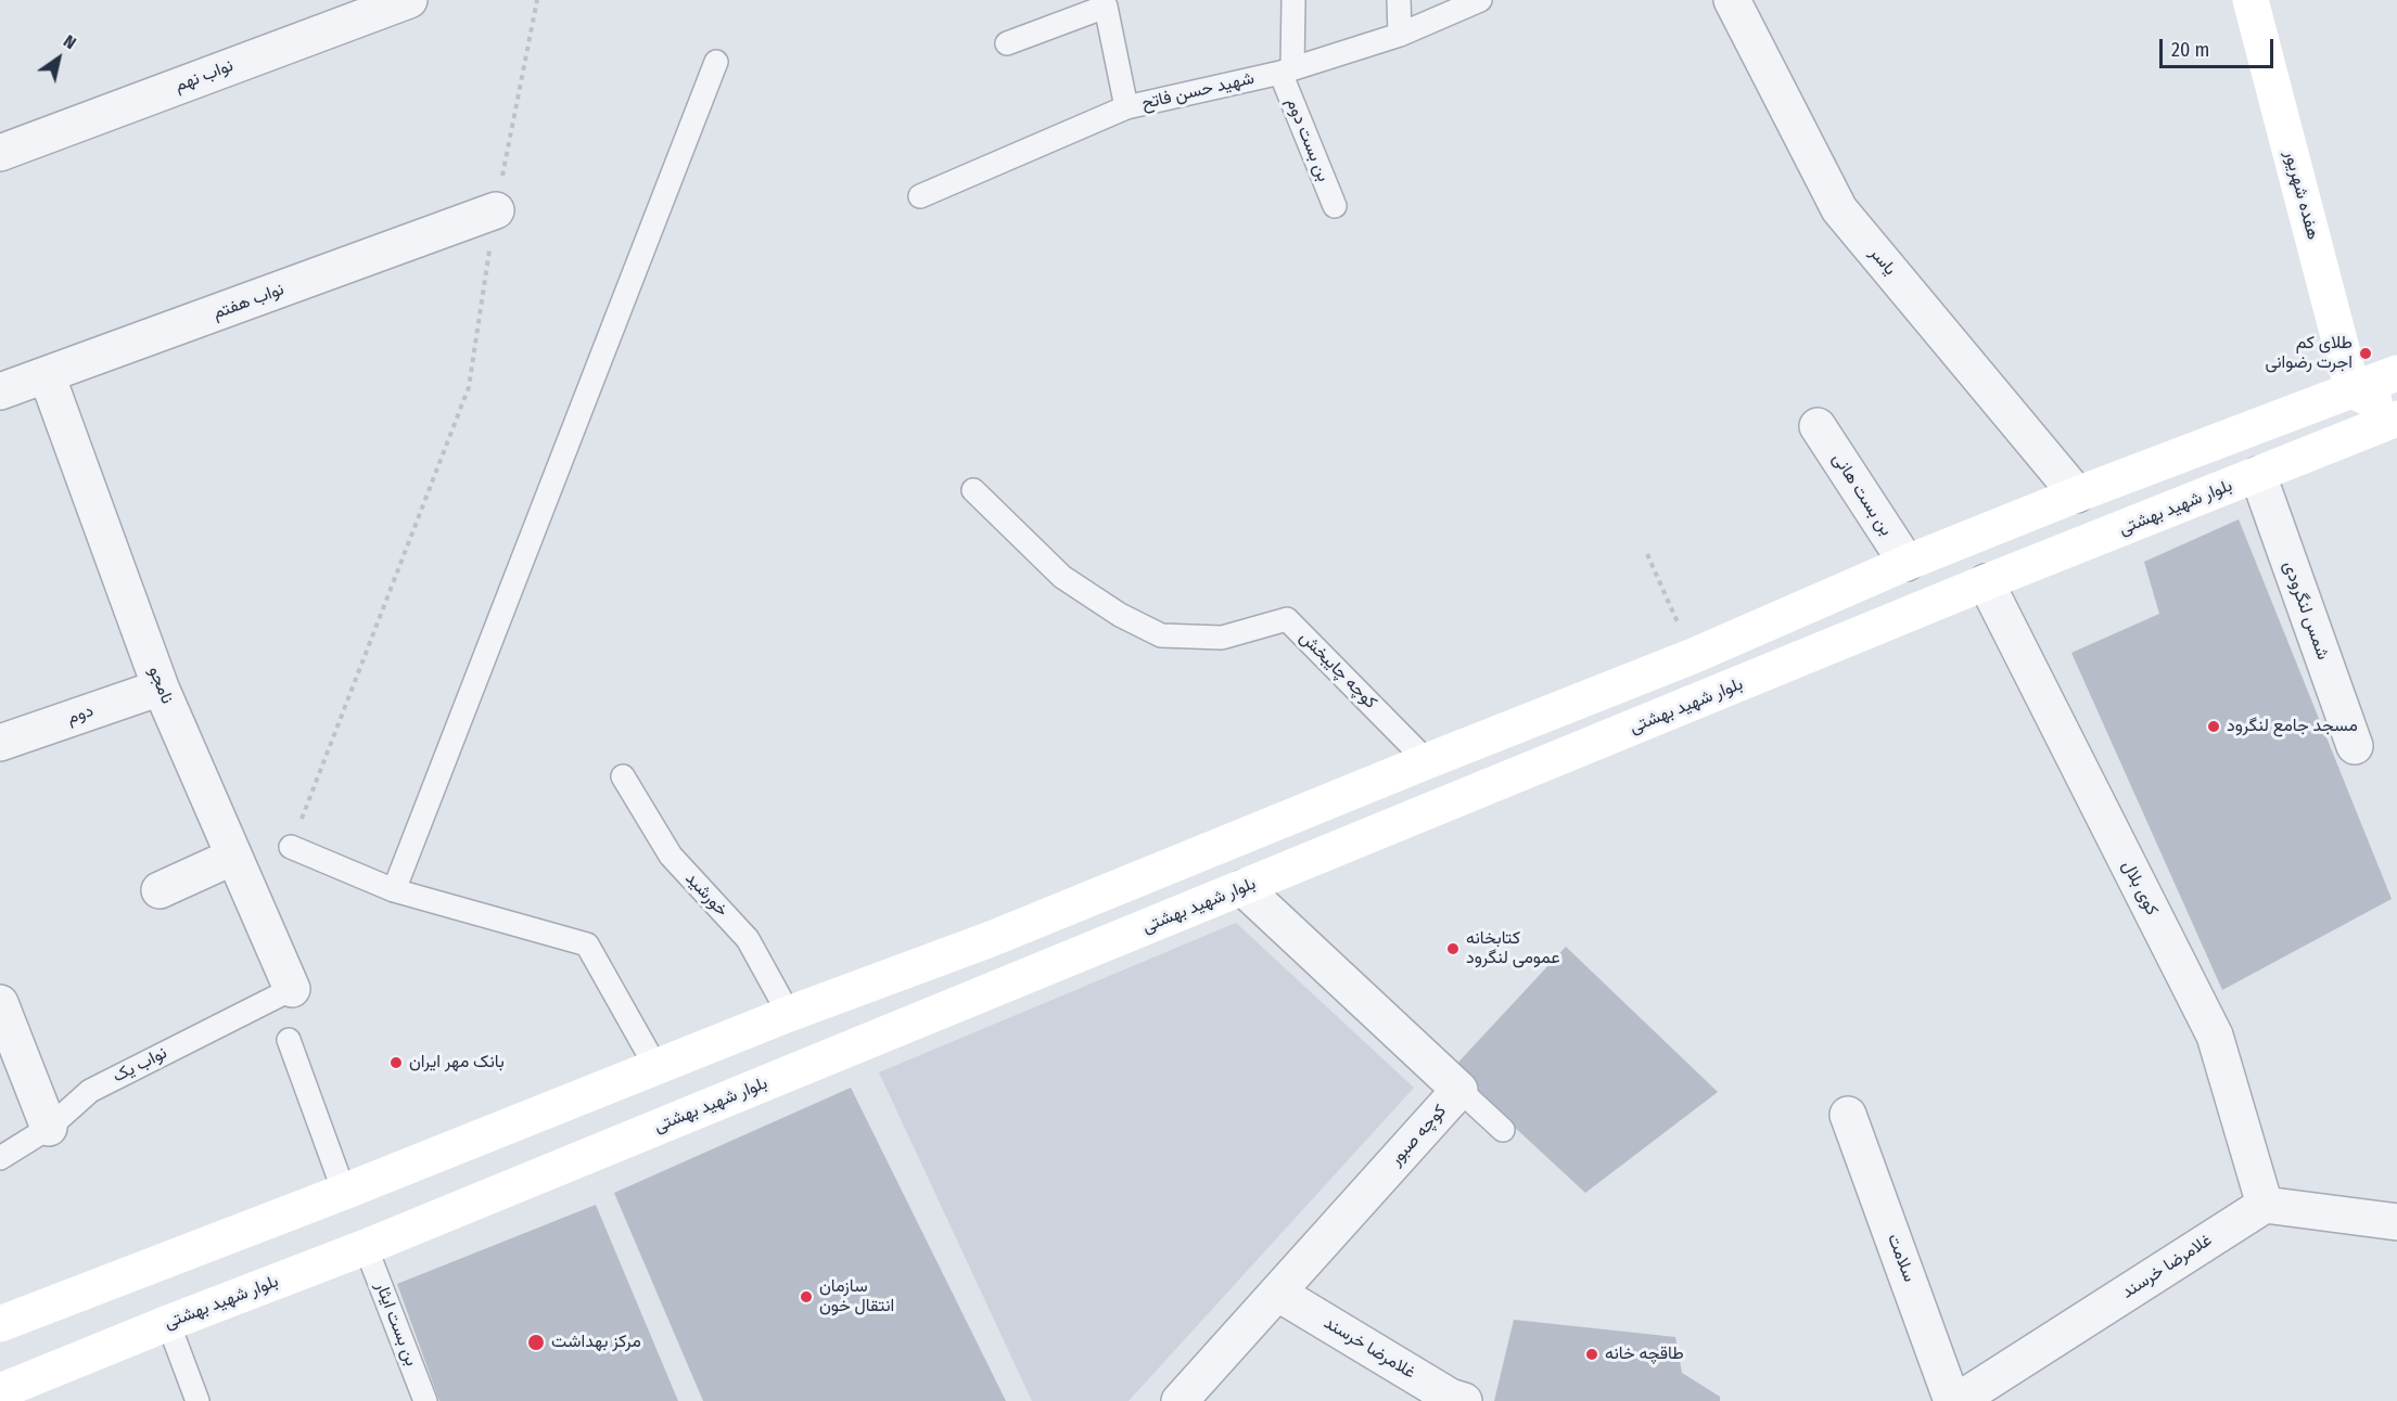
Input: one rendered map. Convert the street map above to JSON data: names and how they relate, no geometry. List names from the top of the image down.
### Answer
{
  "streets": {
    "main road": ["هفده شهریور", "بلوار شهید بهشتی"],
    "street": [
      "نواب نهم",
      "یاسر",
      "نواب هفتم",
      "بن بست هانی",
      "شمس لنگرودی",
      "نامجو",
      "دوم",
      "کوی بلال",
      "کوچه صبور",
      "سلامت",
      "غلامرضا خرسند"
    ],
    "lane": [
      "شهید حسن فاتح",
      "بن بست دوم",
      "کوچه چایبخش",
      "خورشید",
      "نواب یک",
      "بن بست ایثار"
    ]
  },
  "crossings": [
    ["شهید حسن فاتح", "بن بست دوم"],
    ["نواب هفتم", "نامجو"],
    ["بلوار شهید بهشتی", "شمس لنگرودی"],
    ["بلوار شهید بهشتی", "کوی بلال"],
    ["بلوار شهید بهشتی", "کوچه صبور"],
    ["بلوار شهید بهشتی", "بن بست ایثار"],
    ["نامجو", "دوم"],
    ["نامجو", "نواب یک"],
    ["کوی بلال", "غلامرضا خرسند"],
    ["کوچه صبور", "غلامرضا خرسند"]
  ],
  "places": [
    "طلای کم اجرت رضوانی",
    "مسجد جامع لنگرود",
    "کتابخانه عمومی لنگرود",
    "بانک مهر ایران",
    "سازمان انتقال خون",
    "مرکز بهداشت",
    "طاقچه خانه"
  ],
  "scale_bar": "20 m",
  "north": "top right"
}
